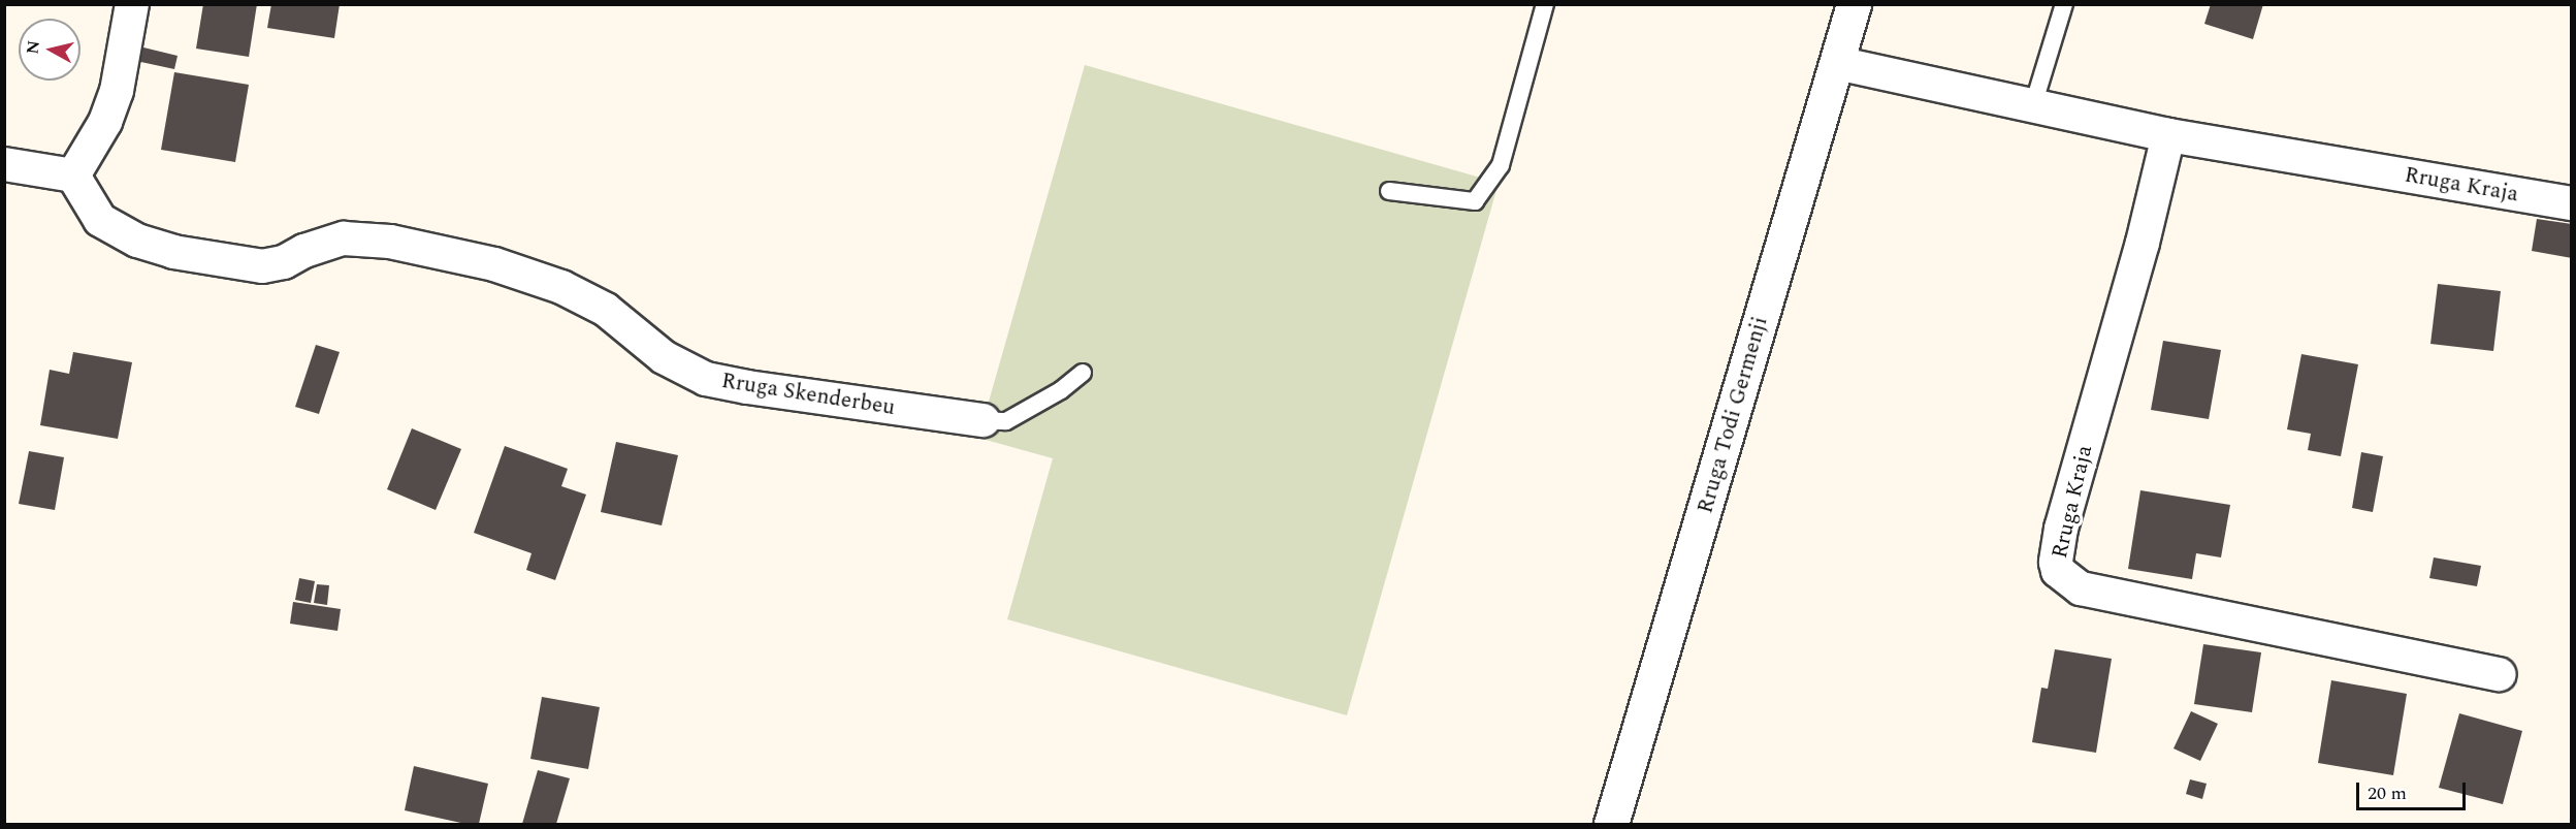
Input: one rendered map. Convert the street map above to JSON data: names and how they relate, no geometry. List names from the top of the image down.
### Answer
{
  "streets": {
    "street": ["Rruga Kraja", "Rruga Skenderbeu", "Rruga Todi Germenji"]
  },
  "crossings": [
    ["Rruga Kraja", "Rruga Todi Germenji"]
  ],
  "scale_bar": "20 m",
  "north": "left"
}
